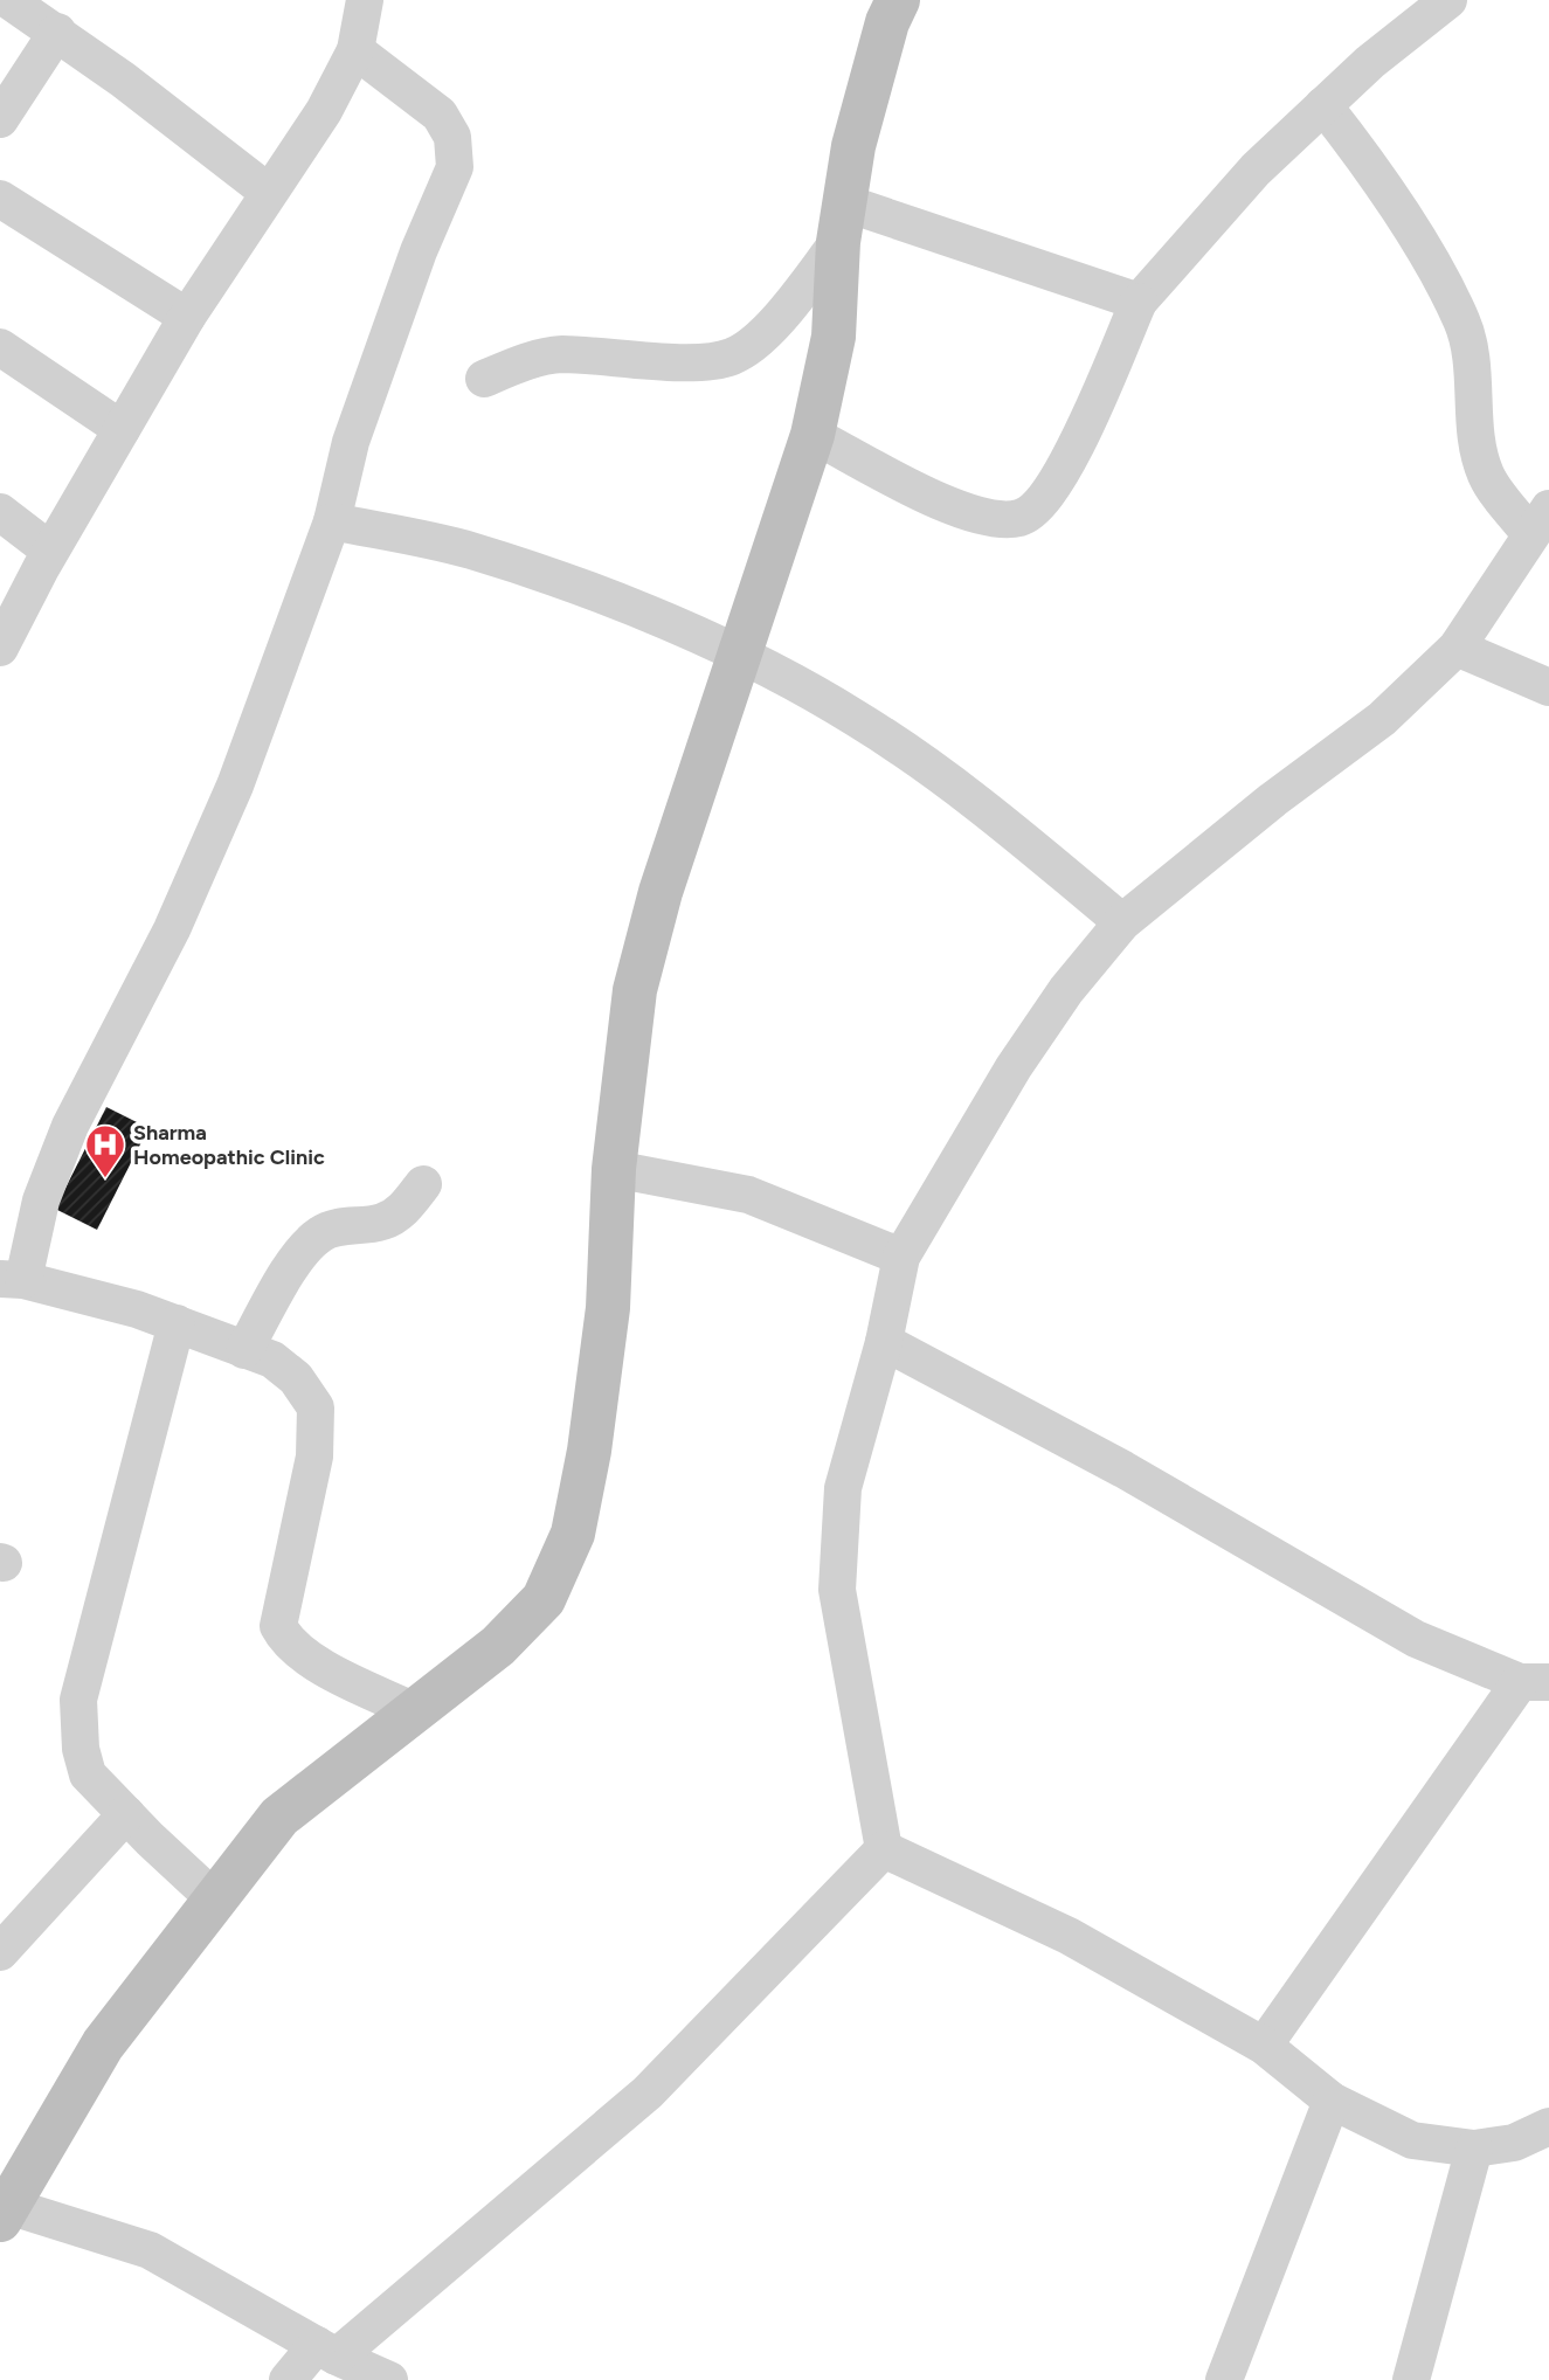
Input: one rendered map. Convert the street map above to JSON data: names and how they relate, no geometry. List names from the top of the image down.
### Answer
{
  "places": {
    "hospital": ["Sharma Homeopathic Clinic"]
  }
}
